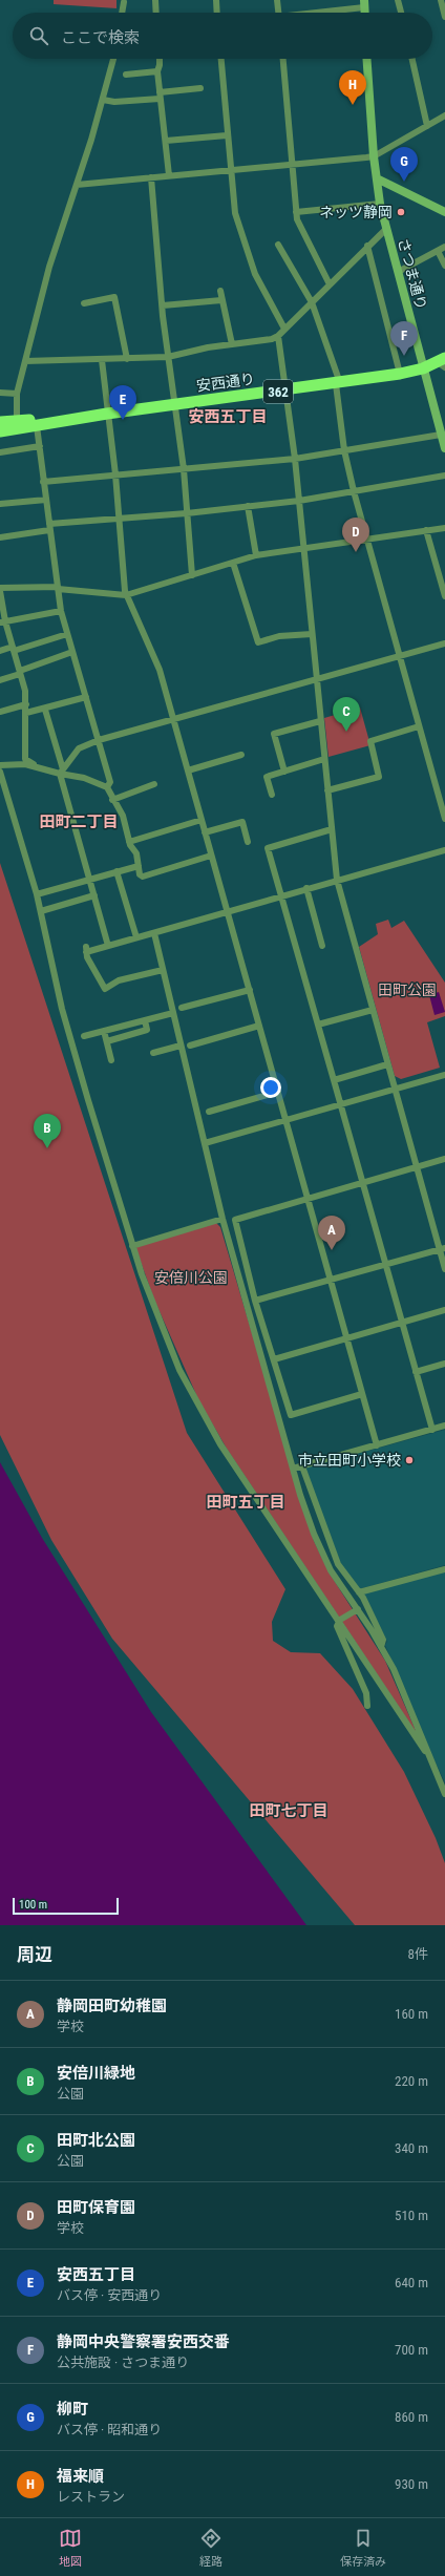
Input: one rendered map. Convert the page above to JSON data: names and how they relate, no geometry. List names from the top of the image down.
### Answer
{
  "streets": {
    "highway": ["安西通り", "362"],
    "street": ["さつま通り"]
  },
  "crossings": [
    ["さつま通り", "安西通り"]
  ],
  "districts": [
    "安西五丁目",
    "田町二丁目",
    "田町五丁目",
    "田町七丁目"
  ],
  "parks": ["田町公園", "安倍川公園"],
  "places": ["ネッツ静岡", "市立田町小学校"],
  "scale_bar": "100 m",
  "page": {
    "search": "ここで検索",
    "pins": [
      "H",
      "G",
      "F",
      "E",
      "D",
      "C",
      "B",
      "A"
    ],
    "scale": "100 m",
    "heading": ["周辺", "8件"],
    "list": [
      {
        "mark": "A",
        "name": "静岡田町幼稚園",
        "note": "学校",
        "value": "160 m"
      },
      {
        "mark": "B",
        "name": "安倍川緑地",
        "note": "公園",
        "value": "220 m"
      },
      {
        "mark": "C",
        "name": "田町北公園",
        "note": "公園",
        "value": "340 m"
      },
      {
        "mark": "D",
        "name": "田町保育園",
        "note": "学校",
        "value": "510 m"
      },
      {
        "mark": "E",
        "name": "安西五丁目",
        "note": "バス停 · 安西通り",
        "value": "640 m"
      },
      {
        "mark": "F",
        "name": "静岡中央警察署安西交番",
        "note": "公共施設 · さつま通り",
        "value": "700 m"
      },
      {
        "mark": "G",
        "name": "柳町",
        "note": "バス停 · 昭和通り",
        "value": "860 m"
      },
      {
        "mark": "H",
        "name": "福来順",
        "note": "レストラン",
        "value": "930 m"
      }
    ],
    "nav": ["地図", "経路", "保存済み"]
  }
}
